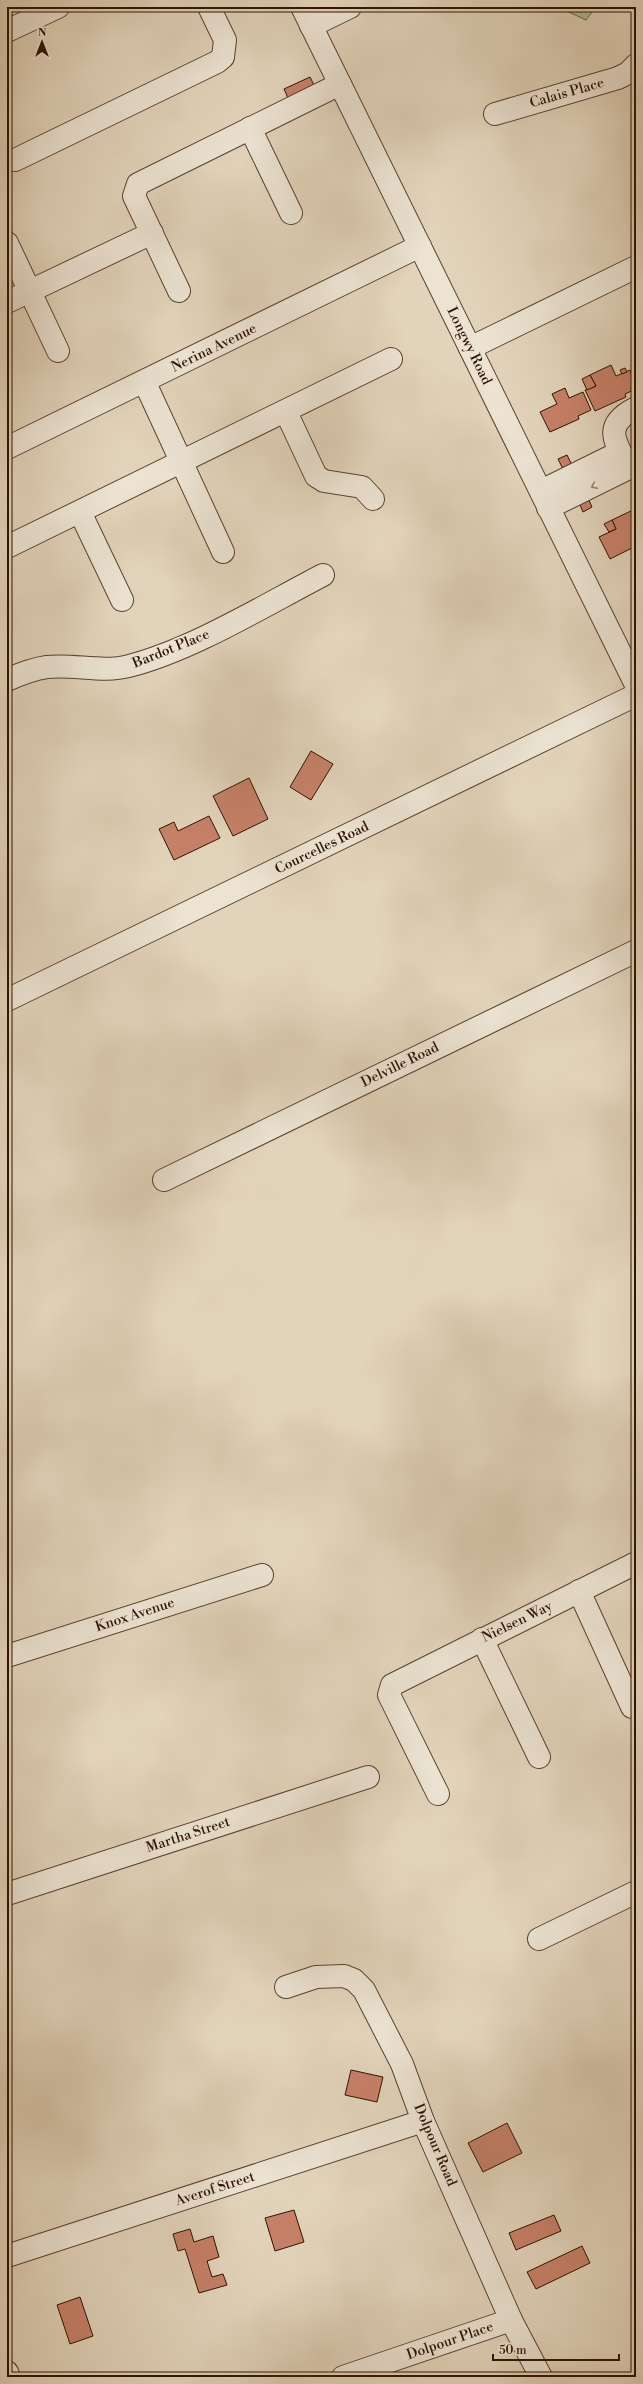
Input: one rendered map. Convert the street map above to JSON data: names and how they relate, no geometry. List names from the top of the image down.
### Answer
{
  "streets": {
    "street": [
      "Calais Place",
      "Longwy Road",
      "Nerina Avenue",
      "Bardot Place",
      "Courcelles Road",
      "Delville Road",
      "Knox Avenue",
      "Nielsen Way",
      "Martha Street",
      "Dolpour Road",
      "Averof Street",
      "Dolpour Place"
    ]
  },
  "crossings": [
    ["Longwy Road", "Nerina Avenue"],
    ["Dolpour Road", "Averof Street"],
    ["Dolpour Road", "Dolpour Place"]
  ],
  "scale_bar": "50 m",
  "north": "top"
}
